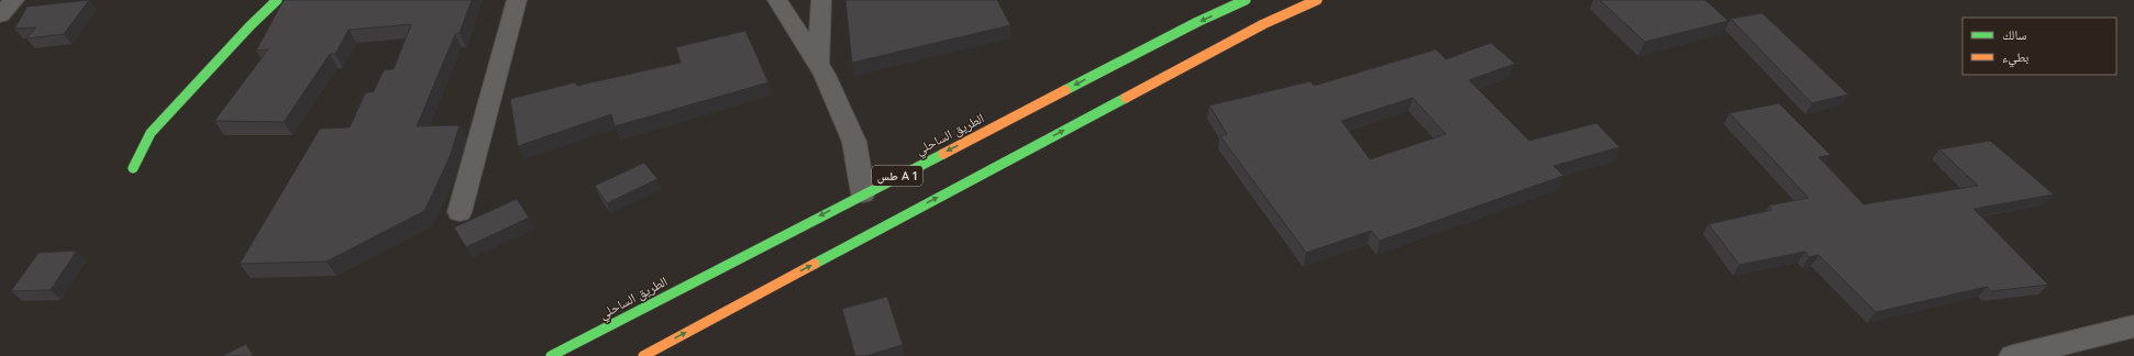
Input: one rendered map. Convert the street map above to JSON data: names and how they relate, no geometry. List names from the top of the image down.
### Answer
{
  "streets": {
    "main road": ["الطريق الساحلي", "طس A 1"]
  },
  "legend": ["سالك", "بطيء"]
}
